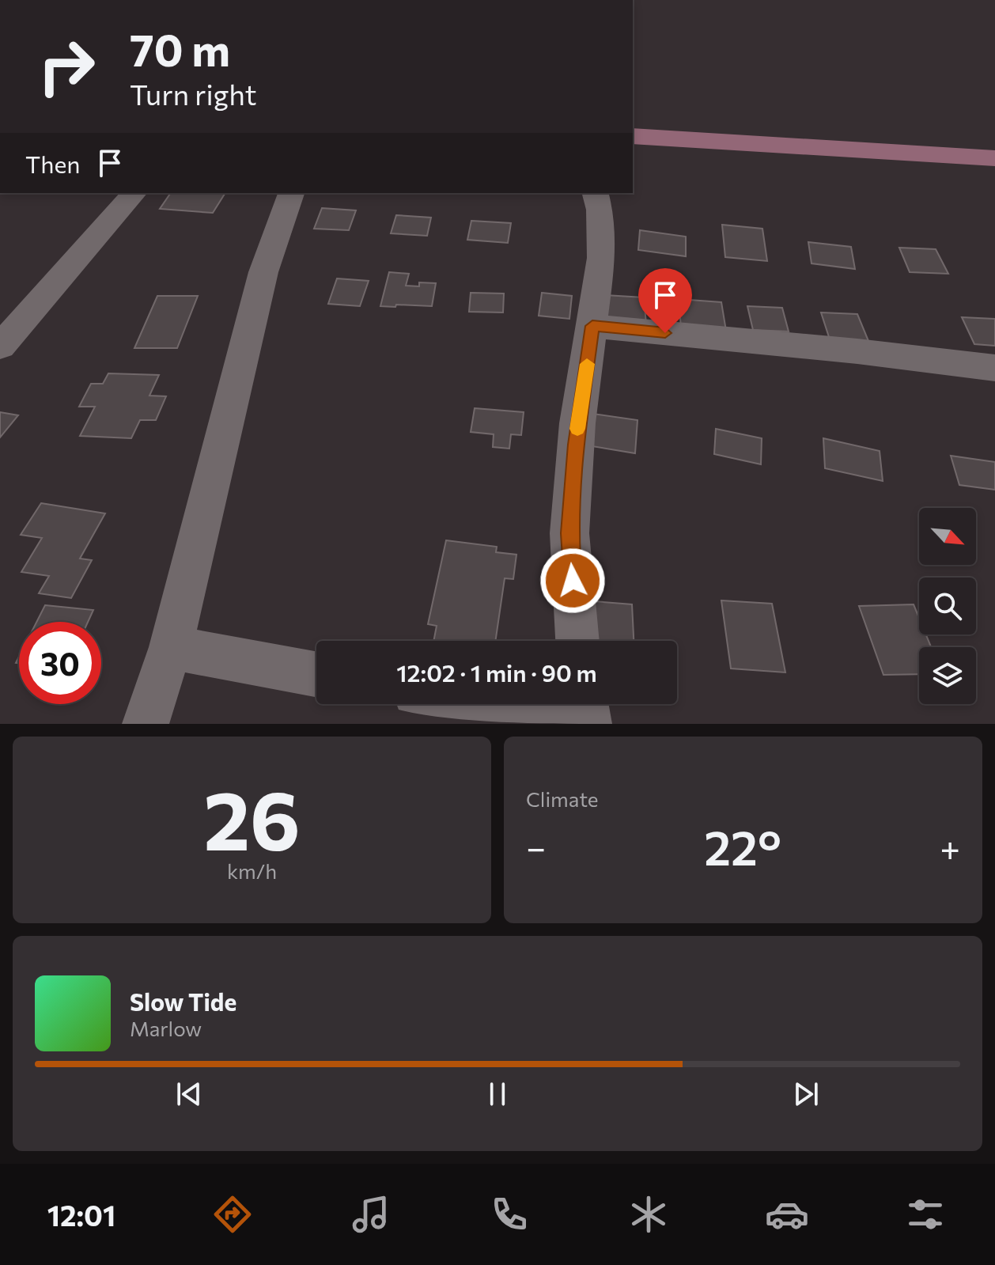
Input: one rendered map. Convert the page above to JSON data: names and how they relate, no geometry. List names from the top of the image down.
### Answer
{
  "north": "bottom right",
  "page": {
    "turn": ["70 m", "Turn right"],
    "then": "Then",
    "limit": "30",
    "trip": "12:02 · 1 min · 90 m",
    "tile": [
      ["26", "km/h"],
      "Climate"
    ],
    "heat": ["−", "22°", "+"],
    "song": ["Slow Tide", "Marlow"],
    "tabs": "12:01"
  }
}
